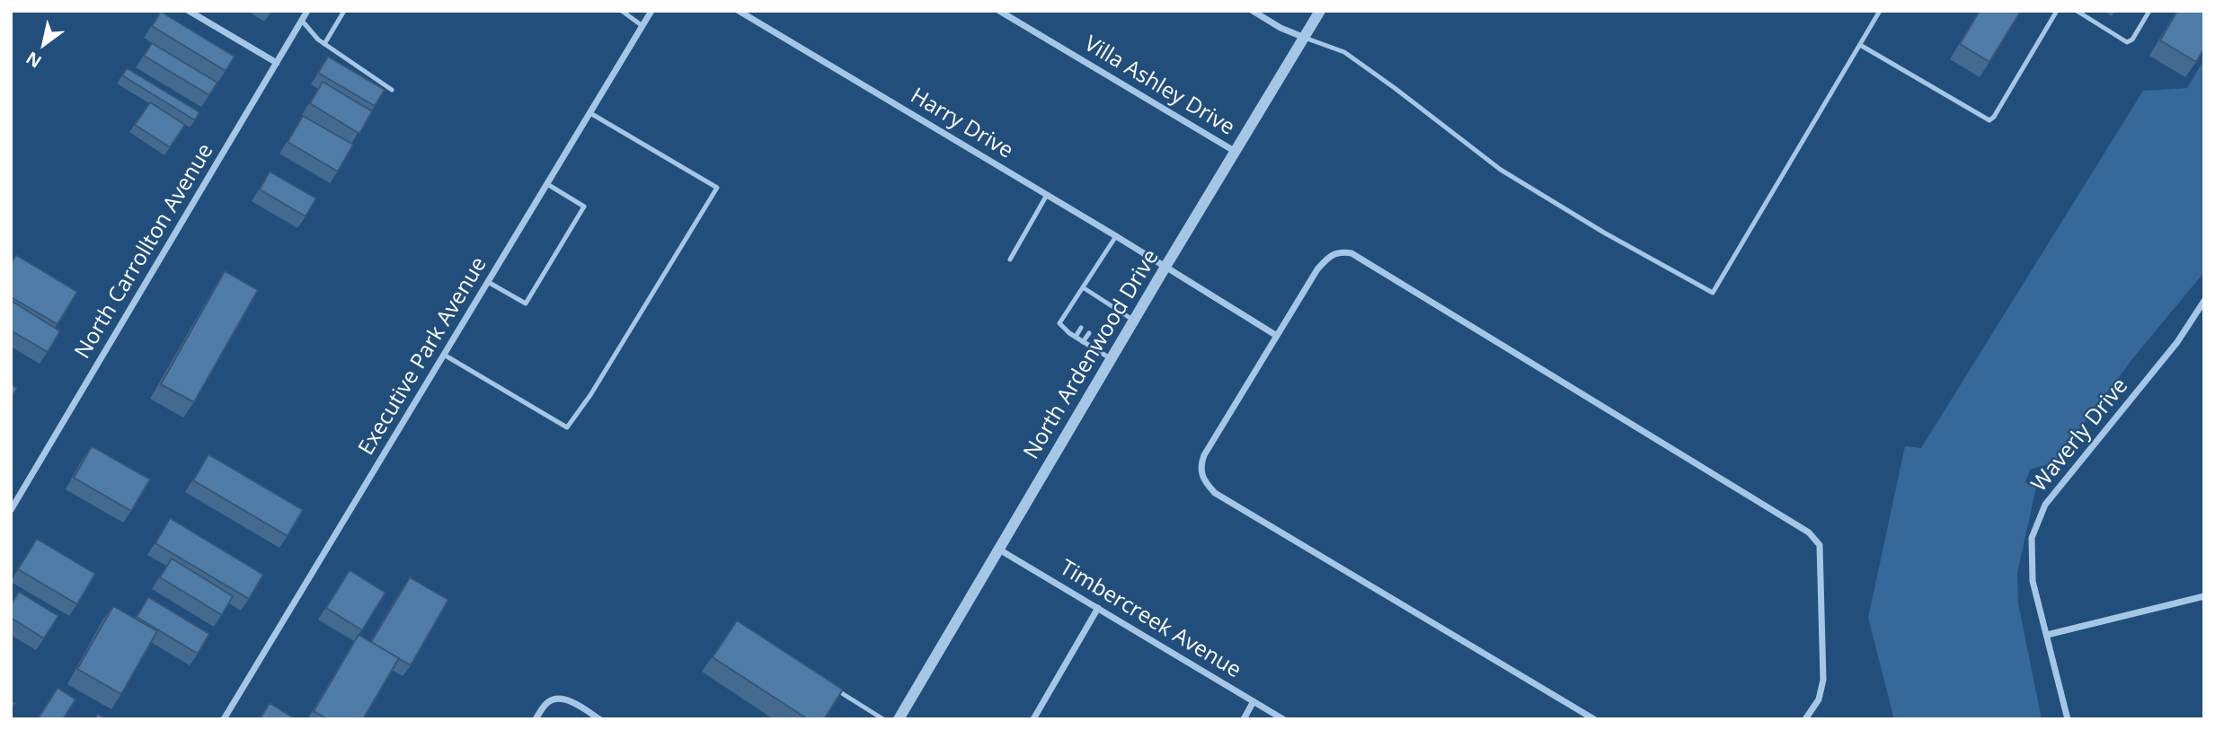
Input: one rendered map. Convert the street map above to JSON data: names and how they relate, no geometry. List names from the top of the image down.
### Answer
{
  "streets": {
    "street": [
      "Villa Ashley Drive",
      "Harry Drive",
      "North Carrollton Avenue",
      "North Ardenwood Drive",
      "Executive Park Avenue",
      "Waverly Drive",
      "Timbercreek Avenue"
    ]
  },
  "crossings": [
    ["Villa Ashley Drive", "North Ardenwood Drive"],
    ["Harry Drive", "North Ardenwood Drive"],
    ["North Ardenwood Drive", "Timbercreek Avenue"]
  ],
  "north": "bottom left"
}
